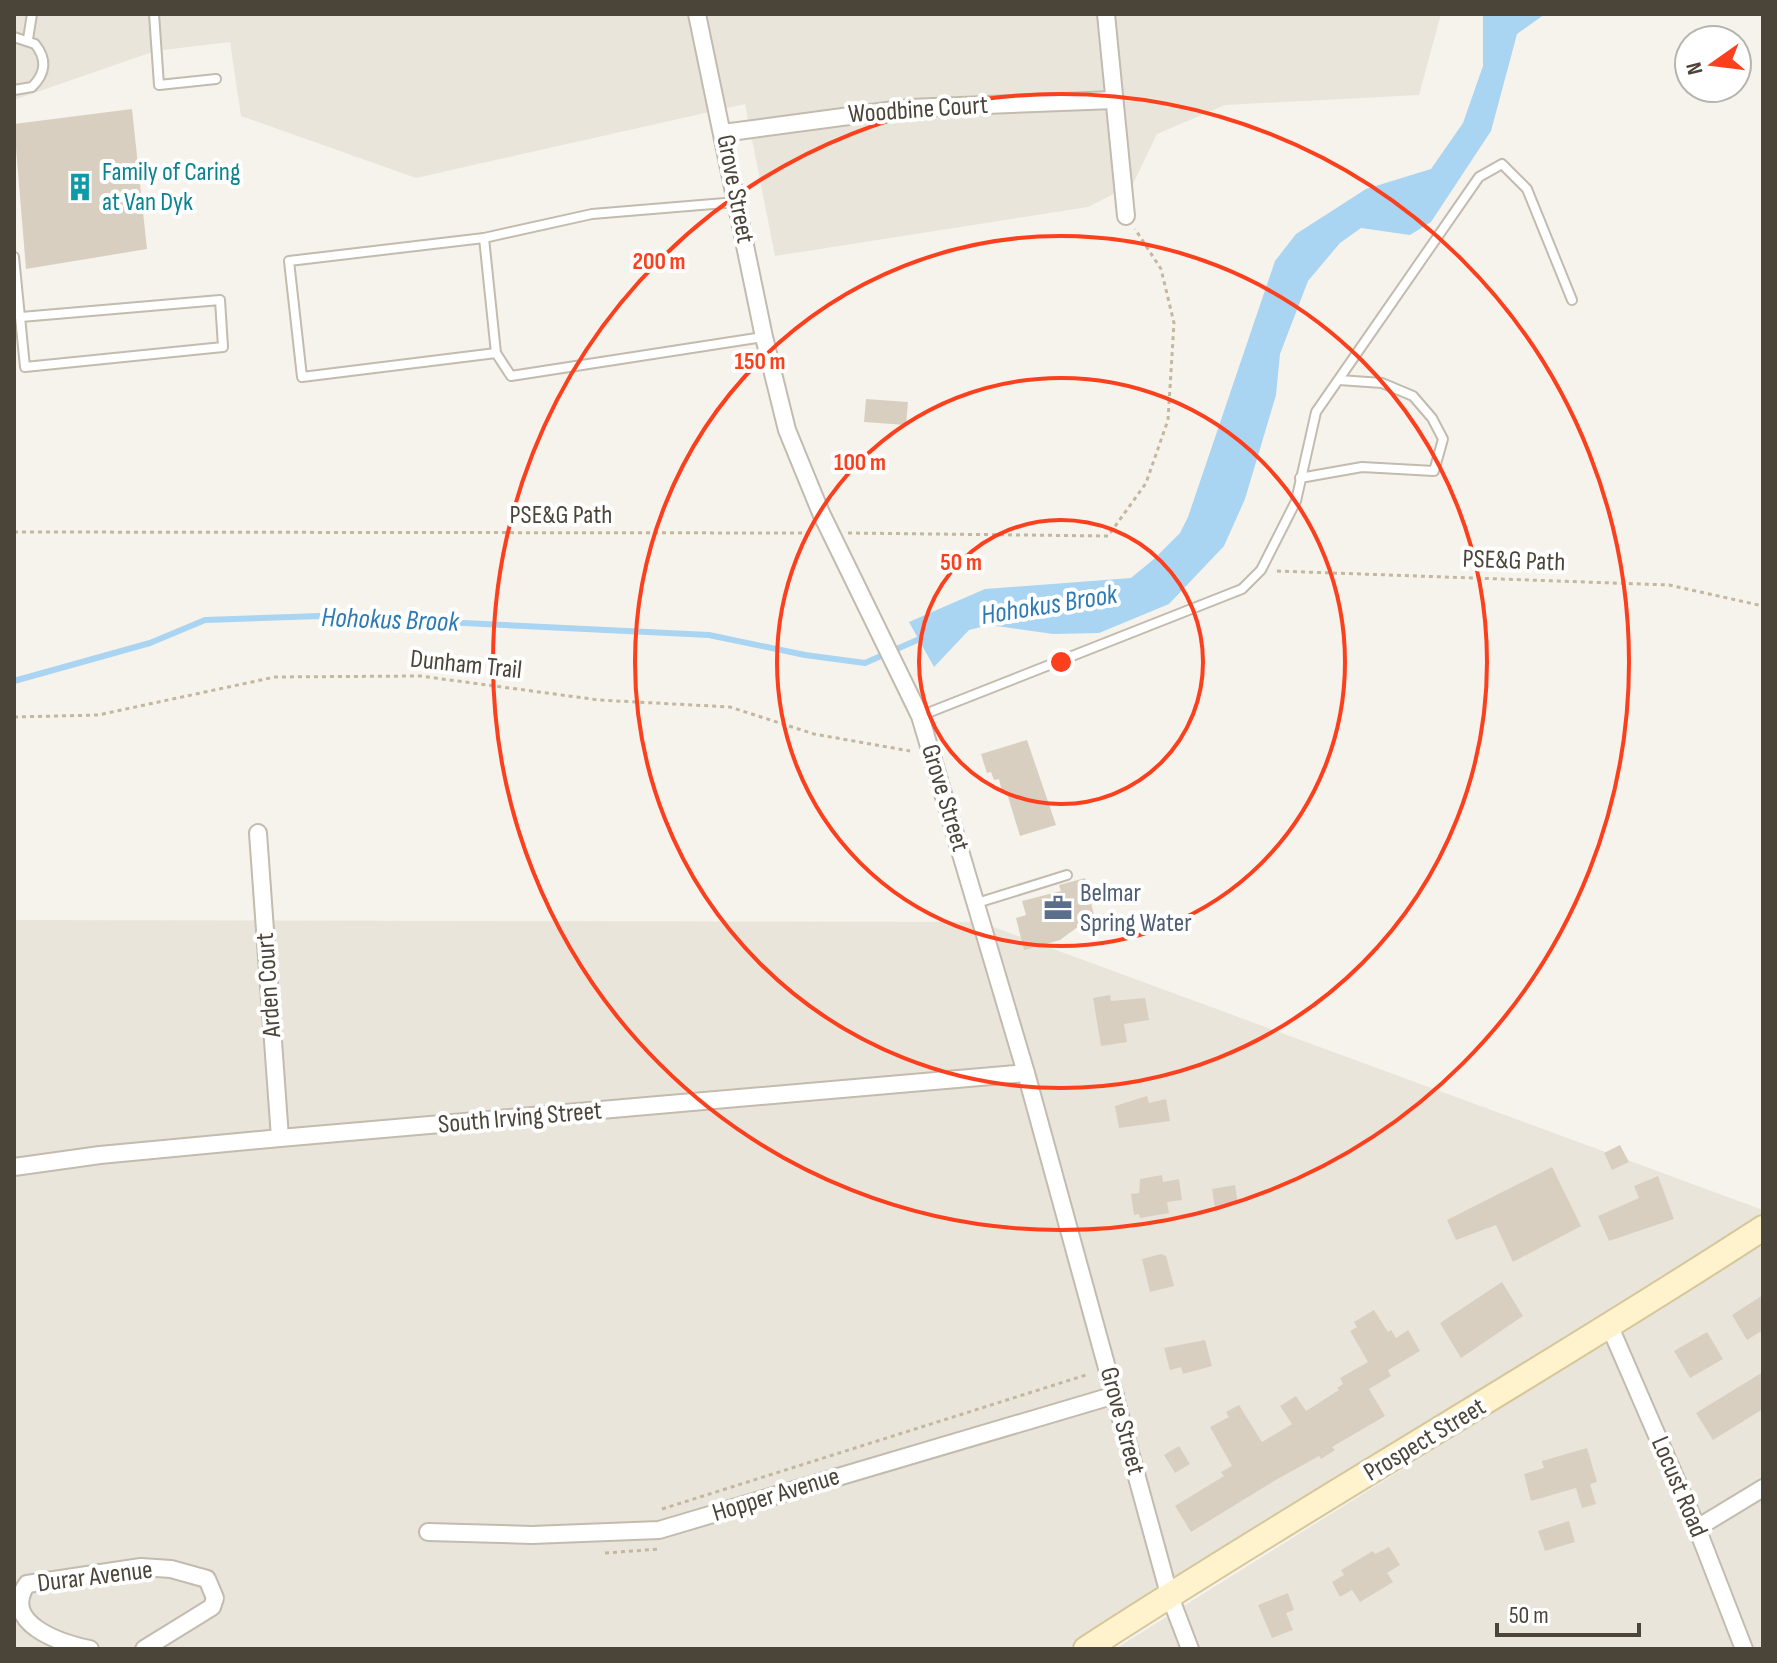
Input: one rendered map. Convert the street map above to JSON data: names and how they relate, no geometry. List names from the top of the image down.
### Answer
{
  "streets": {
    "main road": ["Prospect Street"],
    "street": [
      "Woodbine Court",
      "Grove Street",
      "Arden Court",
      "South Irving Street",
      "Locust Road",
      "Hopper Avenue",
      "Durar Avenue"
    ],
    "path": ["PSE&G Path", "Dunham Trail"]
  },
  "crossings": [
    ["Woodbine Court", "Grove Street"],
    ["Grove Street", "PSE&G Path"],
    ["Grove Street", "South Irving Street"],
    ["Grove Street", "Prospect Street"],
    ["Grove Street", "Hopper Avenue"],
    ["Arden Court", "South Irving Street"],
    ["Prospect Street", "Locust Road"]
  ],
  "water": ["Hohokus Brook"],
  "places": {
    "building": ["Family of Caring at Van Dyk"],
    "office": ["Belmar Spring Water"]
  },
  "scale_bar": "50 m",
  "north": "left",
  "rings": [
    "200 m",
    "150 m",
    "100 m",
    "50 m"
  ]
}
